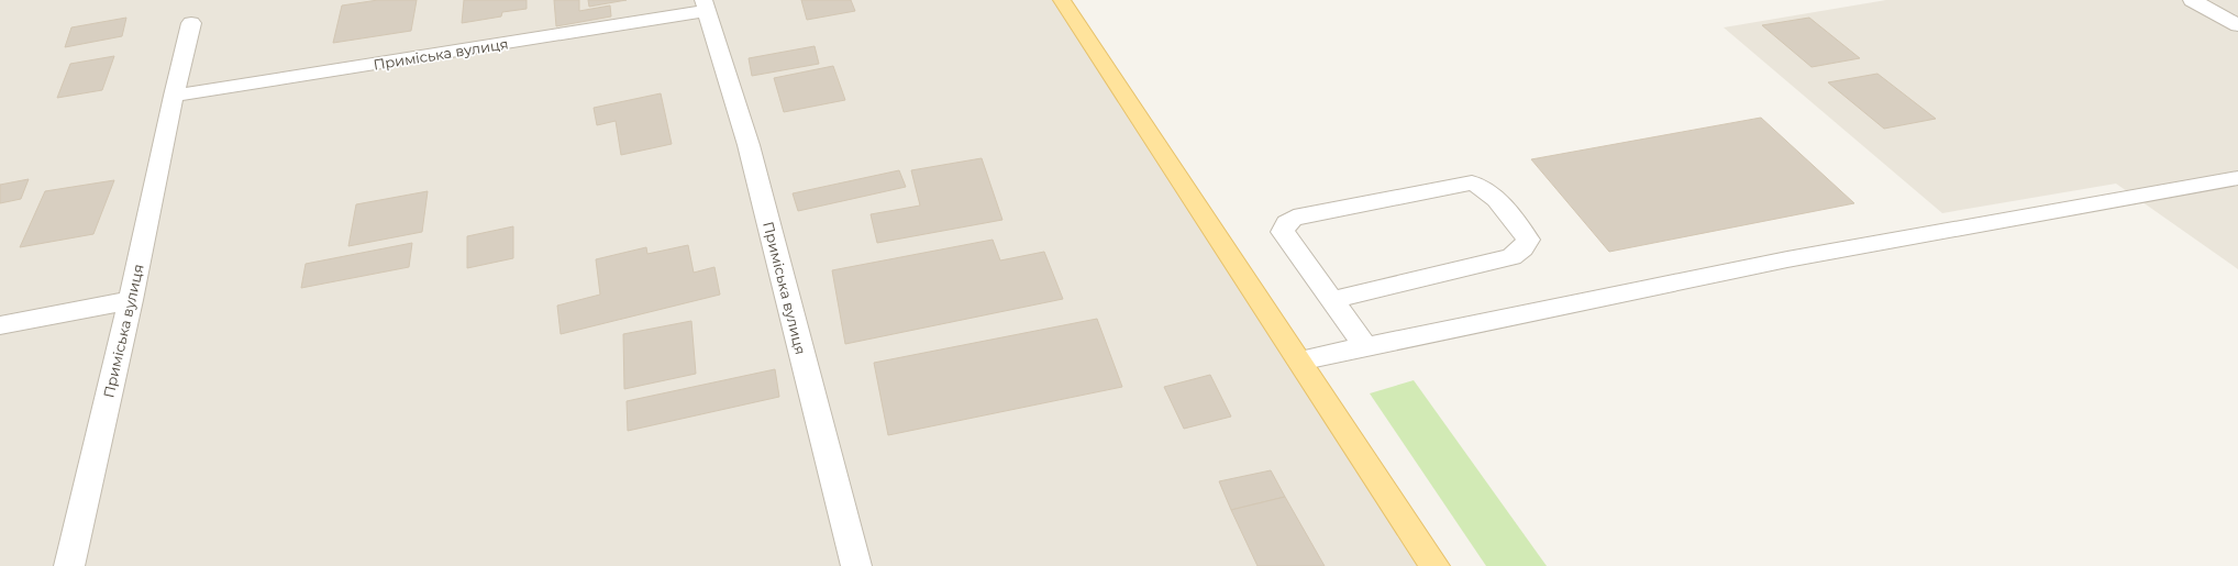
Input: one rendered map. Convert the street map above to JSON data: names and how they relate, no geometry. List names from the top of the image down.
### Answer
{
  "streets": {
    "street": ["Приміська вулиця"]
  }
}
